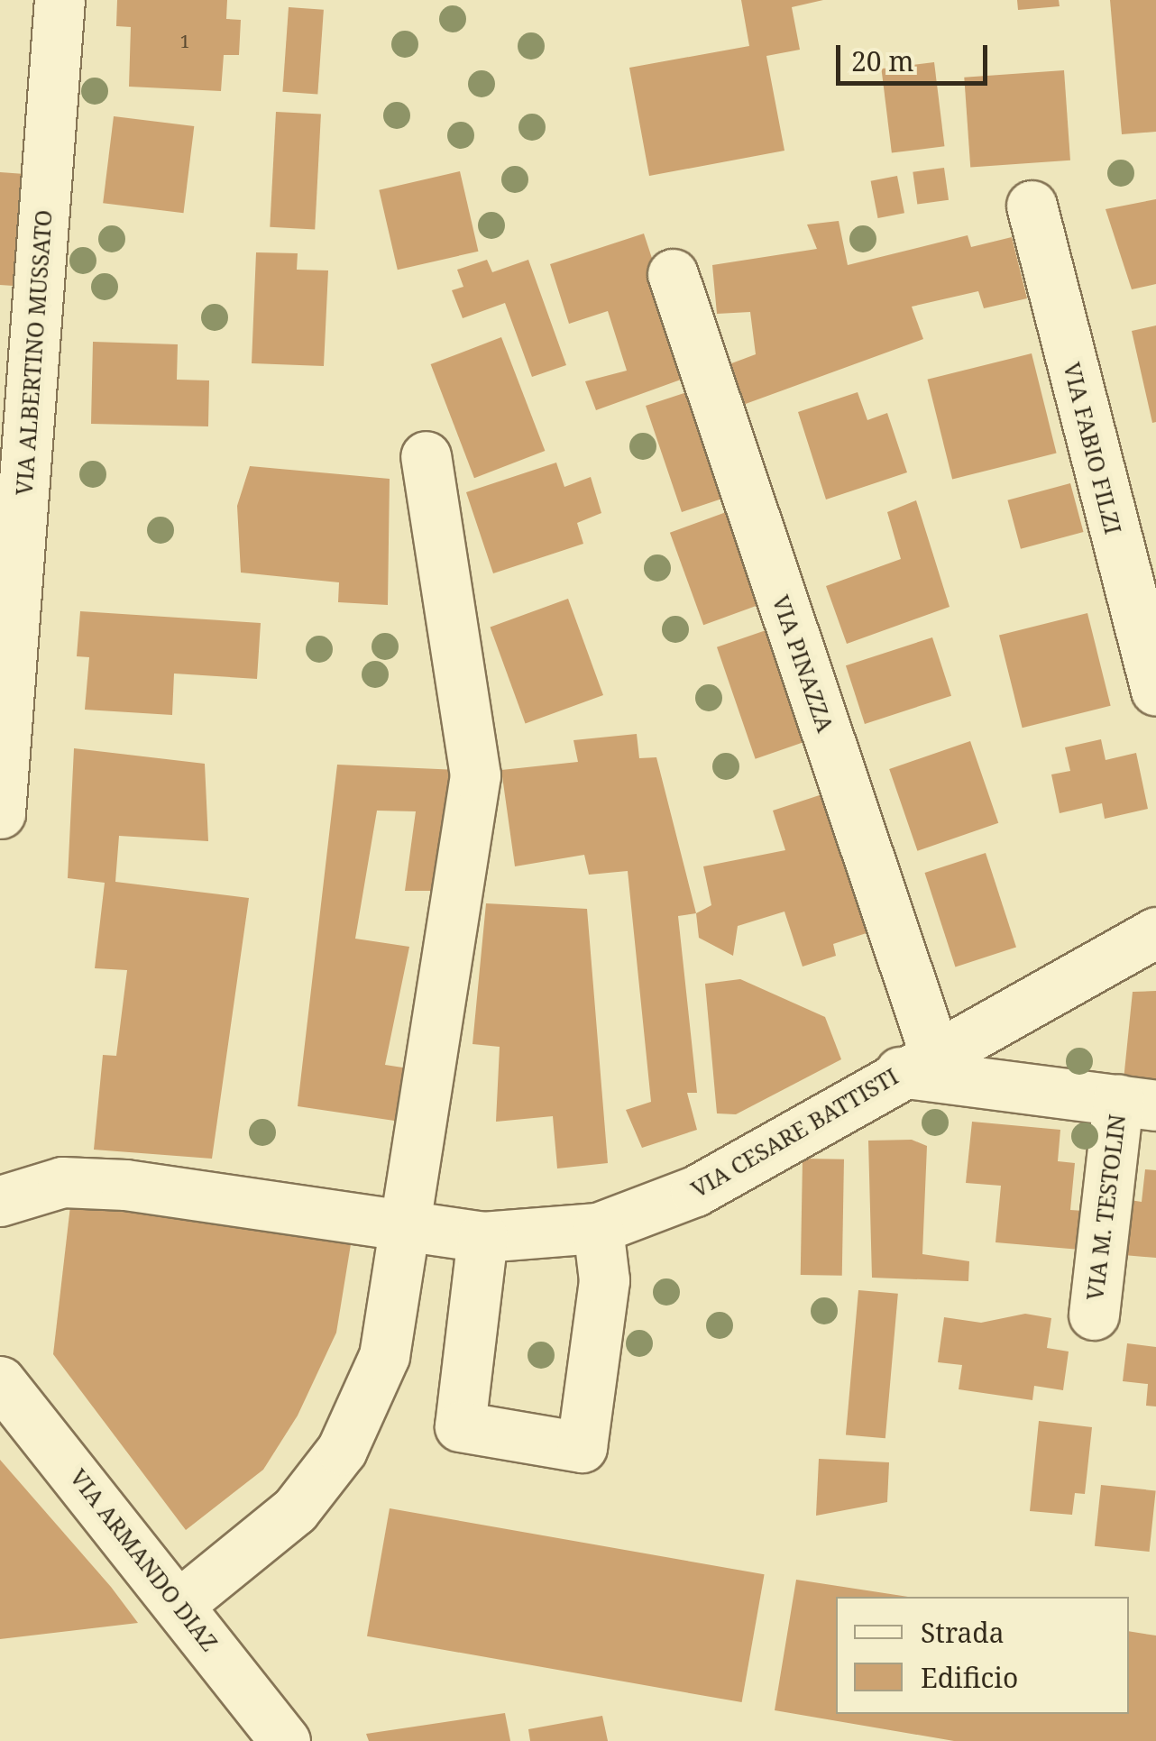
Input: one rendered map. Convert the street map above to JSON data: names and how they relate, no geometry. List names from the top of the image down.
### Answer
{
  "streets": {
    "street": [
      "VIA ALBERTINO MUSSATO",
      "VIA FABIO FILZI",
      "VIA PINAZZA",
      "VIA CESARE BATTISTI",
      "VIA M. TESTOLIN",
      "VIA ARMANDO DIAZ"
    ]
  },
  "crossings": [
    ["VIA PINAZZA", "VIA CESARE BATTISTI"],
    ["VIA PINAZZA", "VIA M. TESTOLIN"],
    ["VIA CESARE BATTISTI", "VIA M. TESTOLIN"]
  ],
  "house_numbers": ["1"],
  "legend": ["Strada", "Edificio"],
  "scale_bar": "20 m"
}
